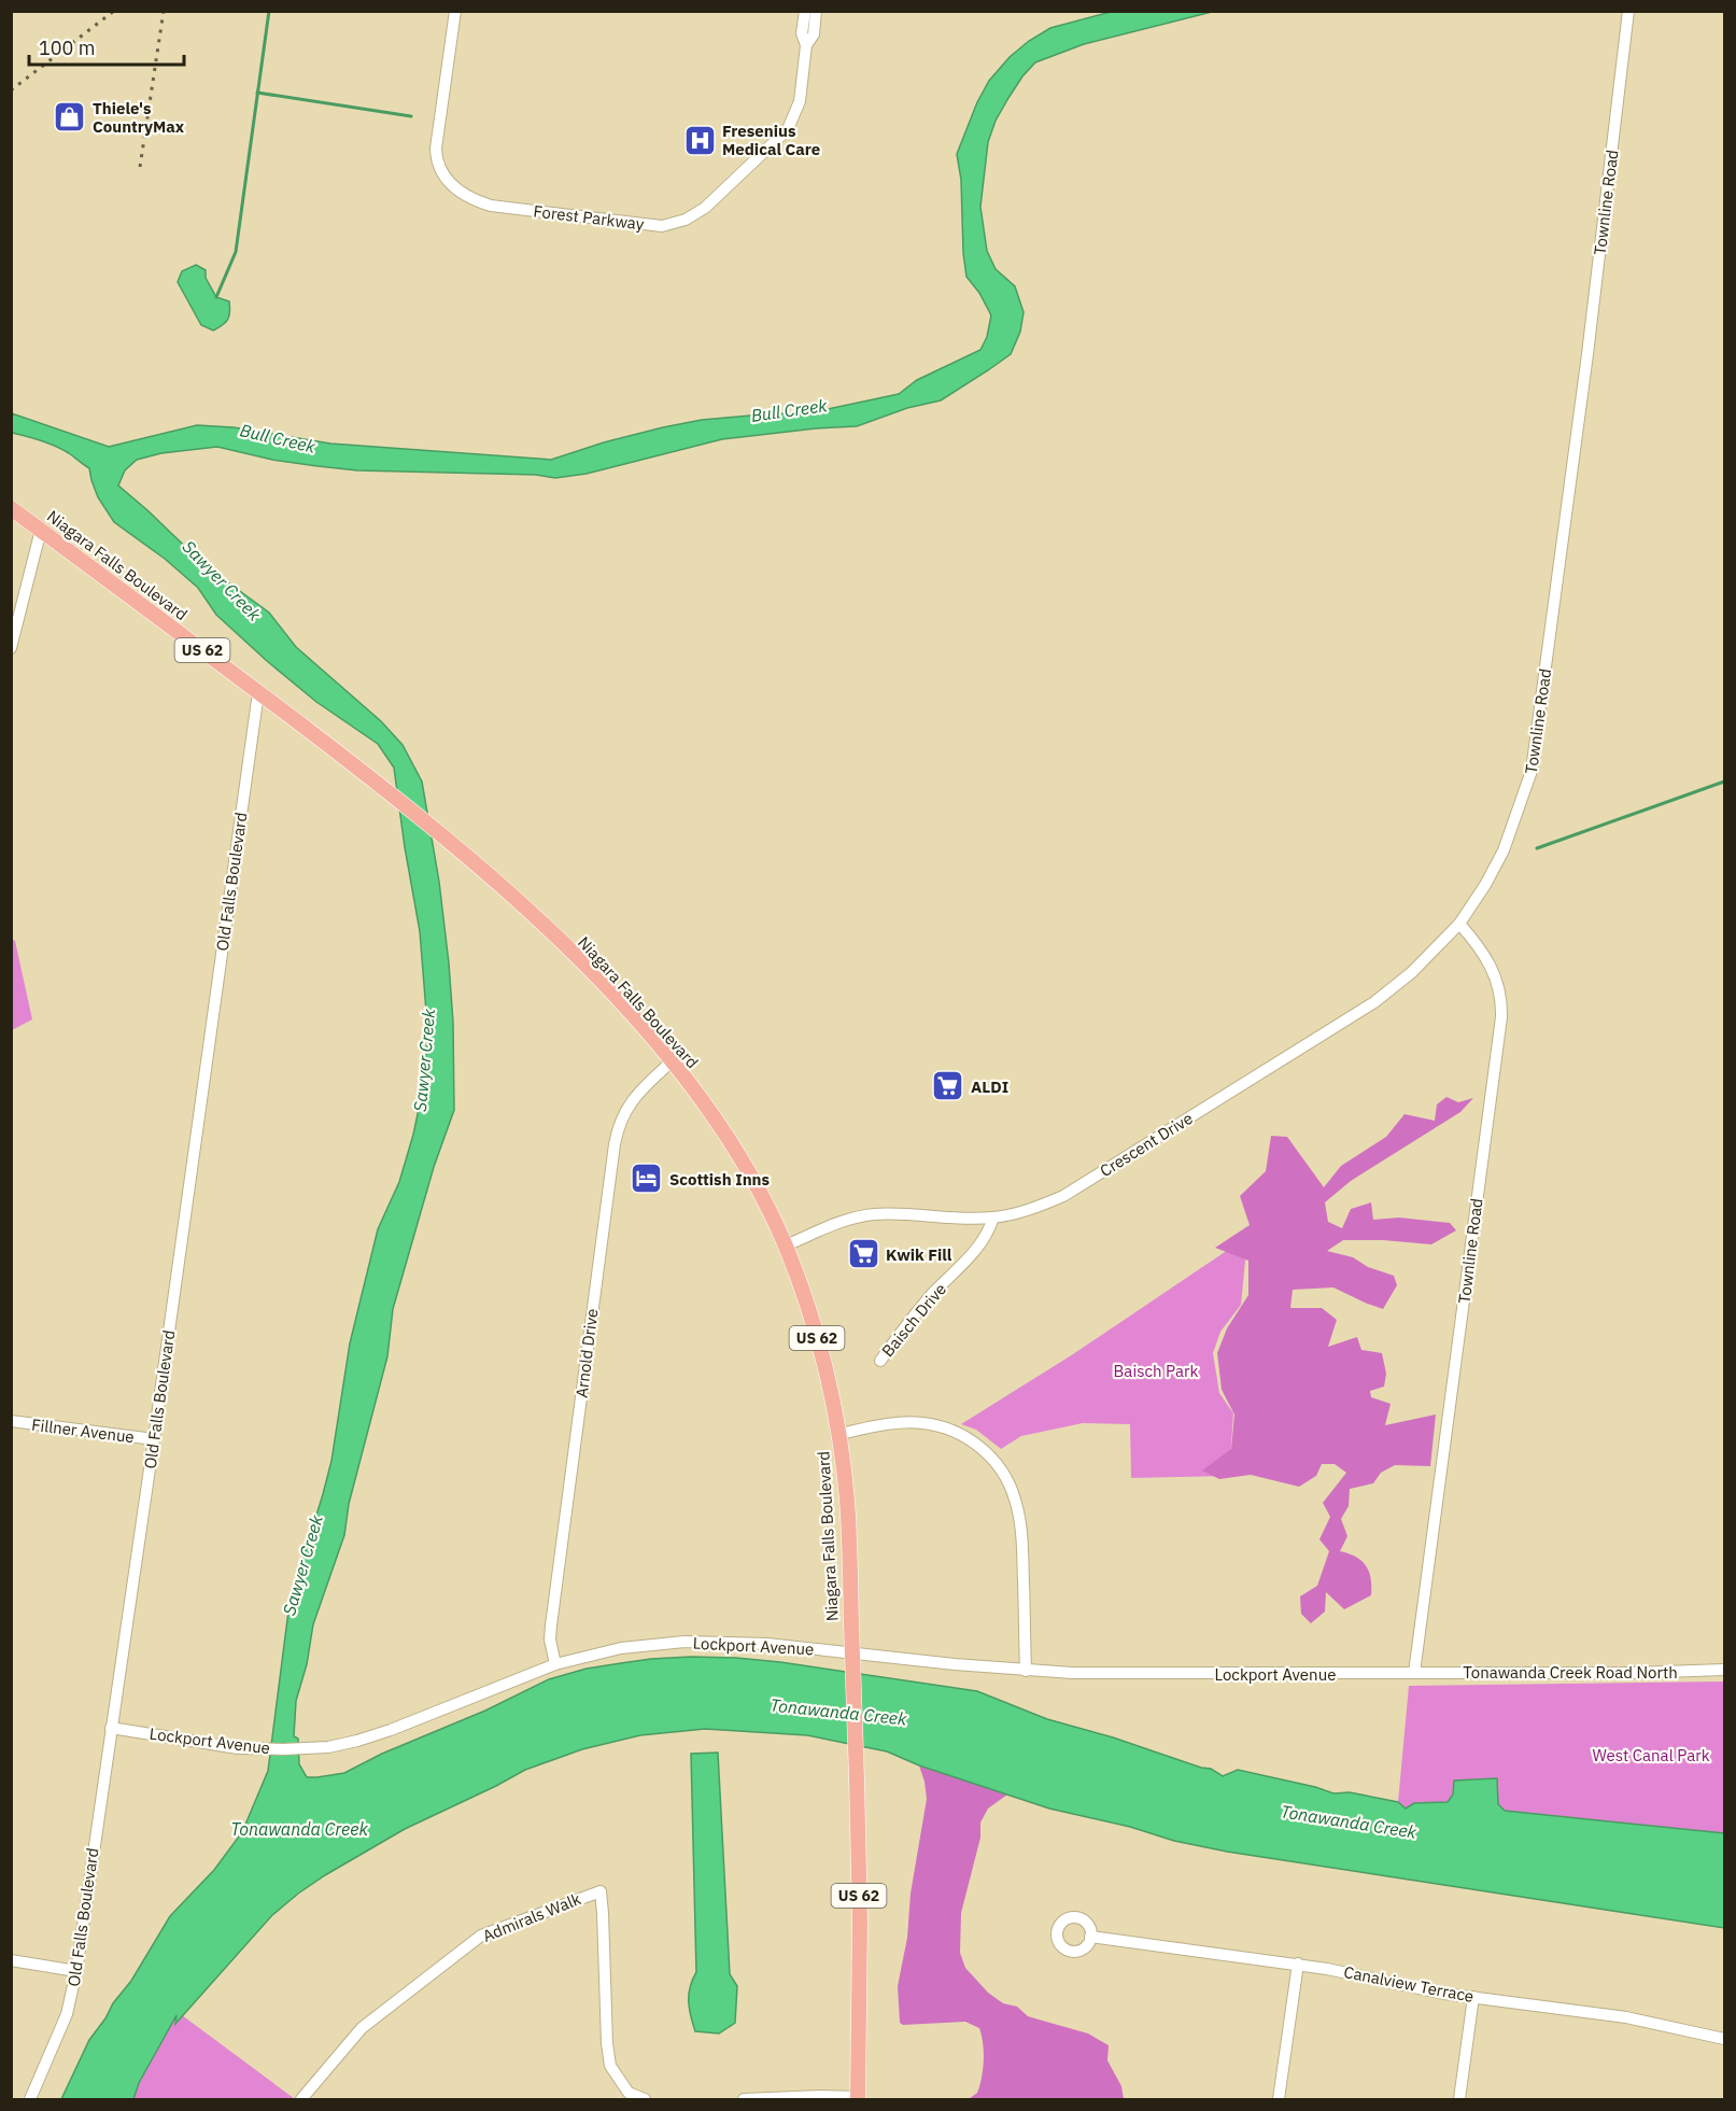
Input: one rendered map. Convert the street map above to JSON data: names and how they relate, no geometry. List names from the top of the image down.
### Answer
{
  "streets": {
    "main road": ["Niagara Falls Boulevard", "US 62"],
    "street": [
      "Townline Road",
      "Forest Parkway",
      "Old Falls Boulevard",
      "Crescent Drive",
      "Baisch Drive",
      "Arnold Drive",
      "Fillner Avenue",
      "Lockport Avenue",
      "Tonawanda Creek Road North",
      "Admirals Walk",
      "Canalview Terrace"
    ]
  },
  "crossings": [
    ["Townline Road", "Crescent Drive"],
    ["Townline Road", "Lockport Avenue"],
    ["Townline Road", "Tonawanda Creek Road North"],
    ["Niagara Falls Boulevard", "Old Falls Boulevard"],
    ["Niagara Falls Boulevard", "Crescent Drive"],
    ["Niagara Falls Boulevard", "Arnold Drive"],
    ["Old Falls Boulevard", "Fillner Avenue"],
    ["Old Falls Boulevard", "Lockport Avenue"],
    ["Crescent Drive", "Baisch Drive"],
    ["Arnold Drive", "Lockport Avenue"],
    ["Lockport Avenue", "Tonawanda Creek Road North"]
  ],
  "water": ["Bull Creek", "Sawyer Creek", "Tonawanda Creek"],
  "parks": ["Baisch Park", "West Canal Park"],
  "places": {
    "shop": ["Thiele's CountryMax"],
    "hospital": ["Fresenius Medical Care"],
    "supermarket": ["ALDI", "Kwik Fill"],
    "hotel": ["Scottish Inns"]
  },
  "scale_bar": "100 m"
}
